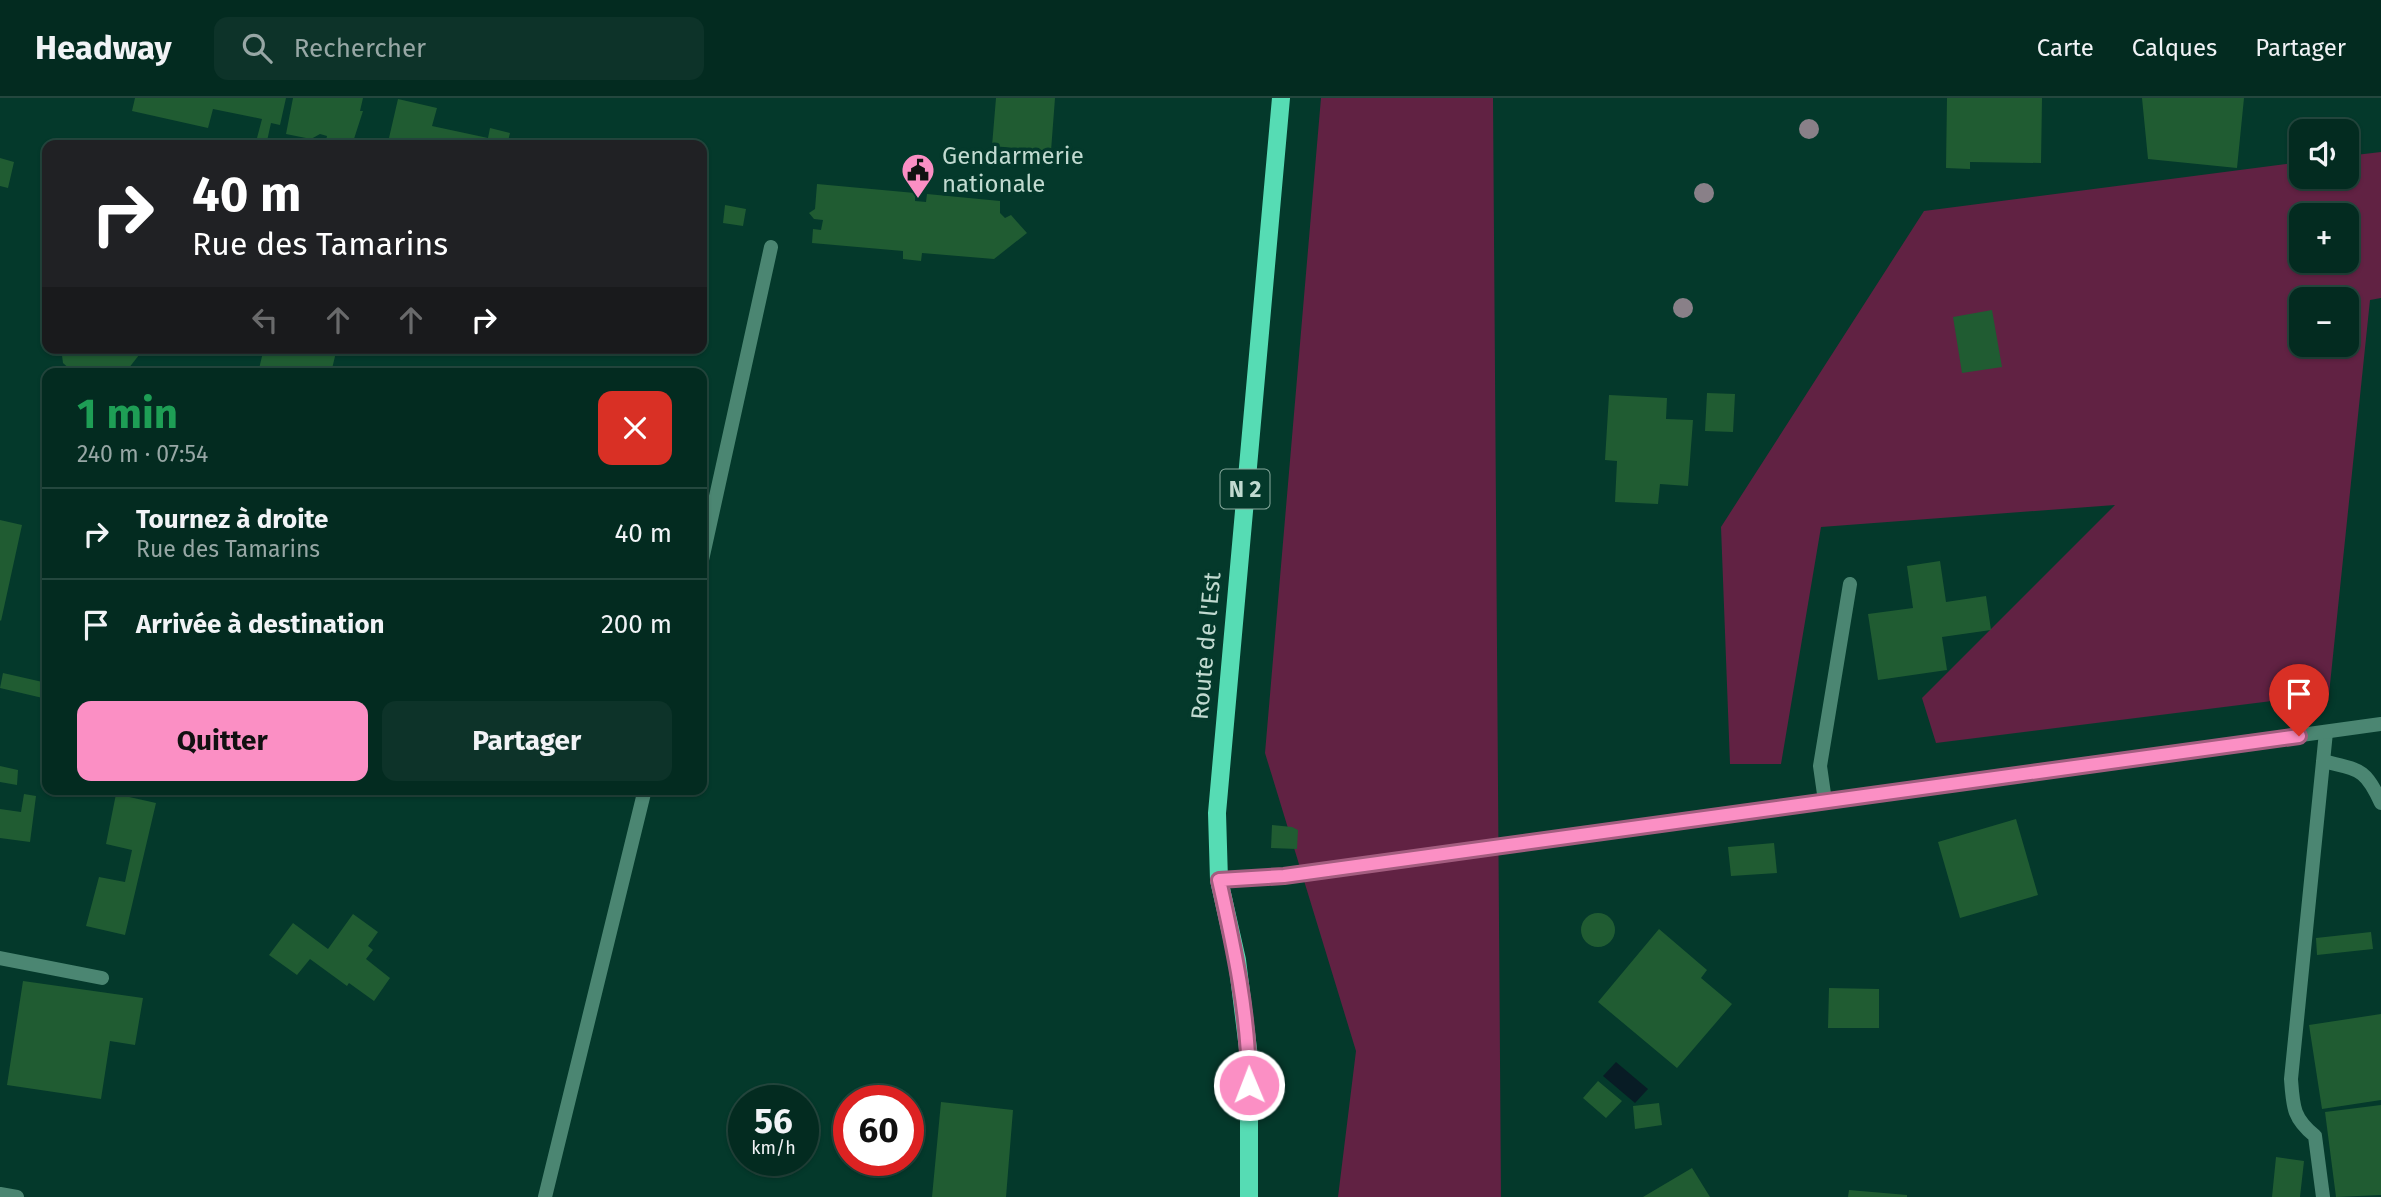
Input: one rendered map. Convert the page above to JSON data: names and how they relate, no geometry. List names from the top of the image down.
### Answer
{
  "streets": {
    "main road": ["N 2", "Route de l'Est"]
  },
  "places": {
    "public building": ["Gendarmerie nationale"]
  },
  "page": {
    "header": "Headway",
    "search": "Rechercher",
    "nav": ["Carte", "Calques", "Partager"],
    "map_buttons": ["+", "−"],
    "turn": ["40 m", "Rue des Tamarins"],
    "heading": ["1 min", "240 m · 07:54"],
    "list": [
      {
        "name": "Tournez à droite",
        "note": "Rue des Tamarins",
        "value": "40 m"
      },
      {
        "name": "Arrivée à destination",
        "value": "200 m"
      }
    ],
    "buttons": ["Quitter", "Partager"],
    "speed": "56 km/h",
    "limit": "60"
  }
}
